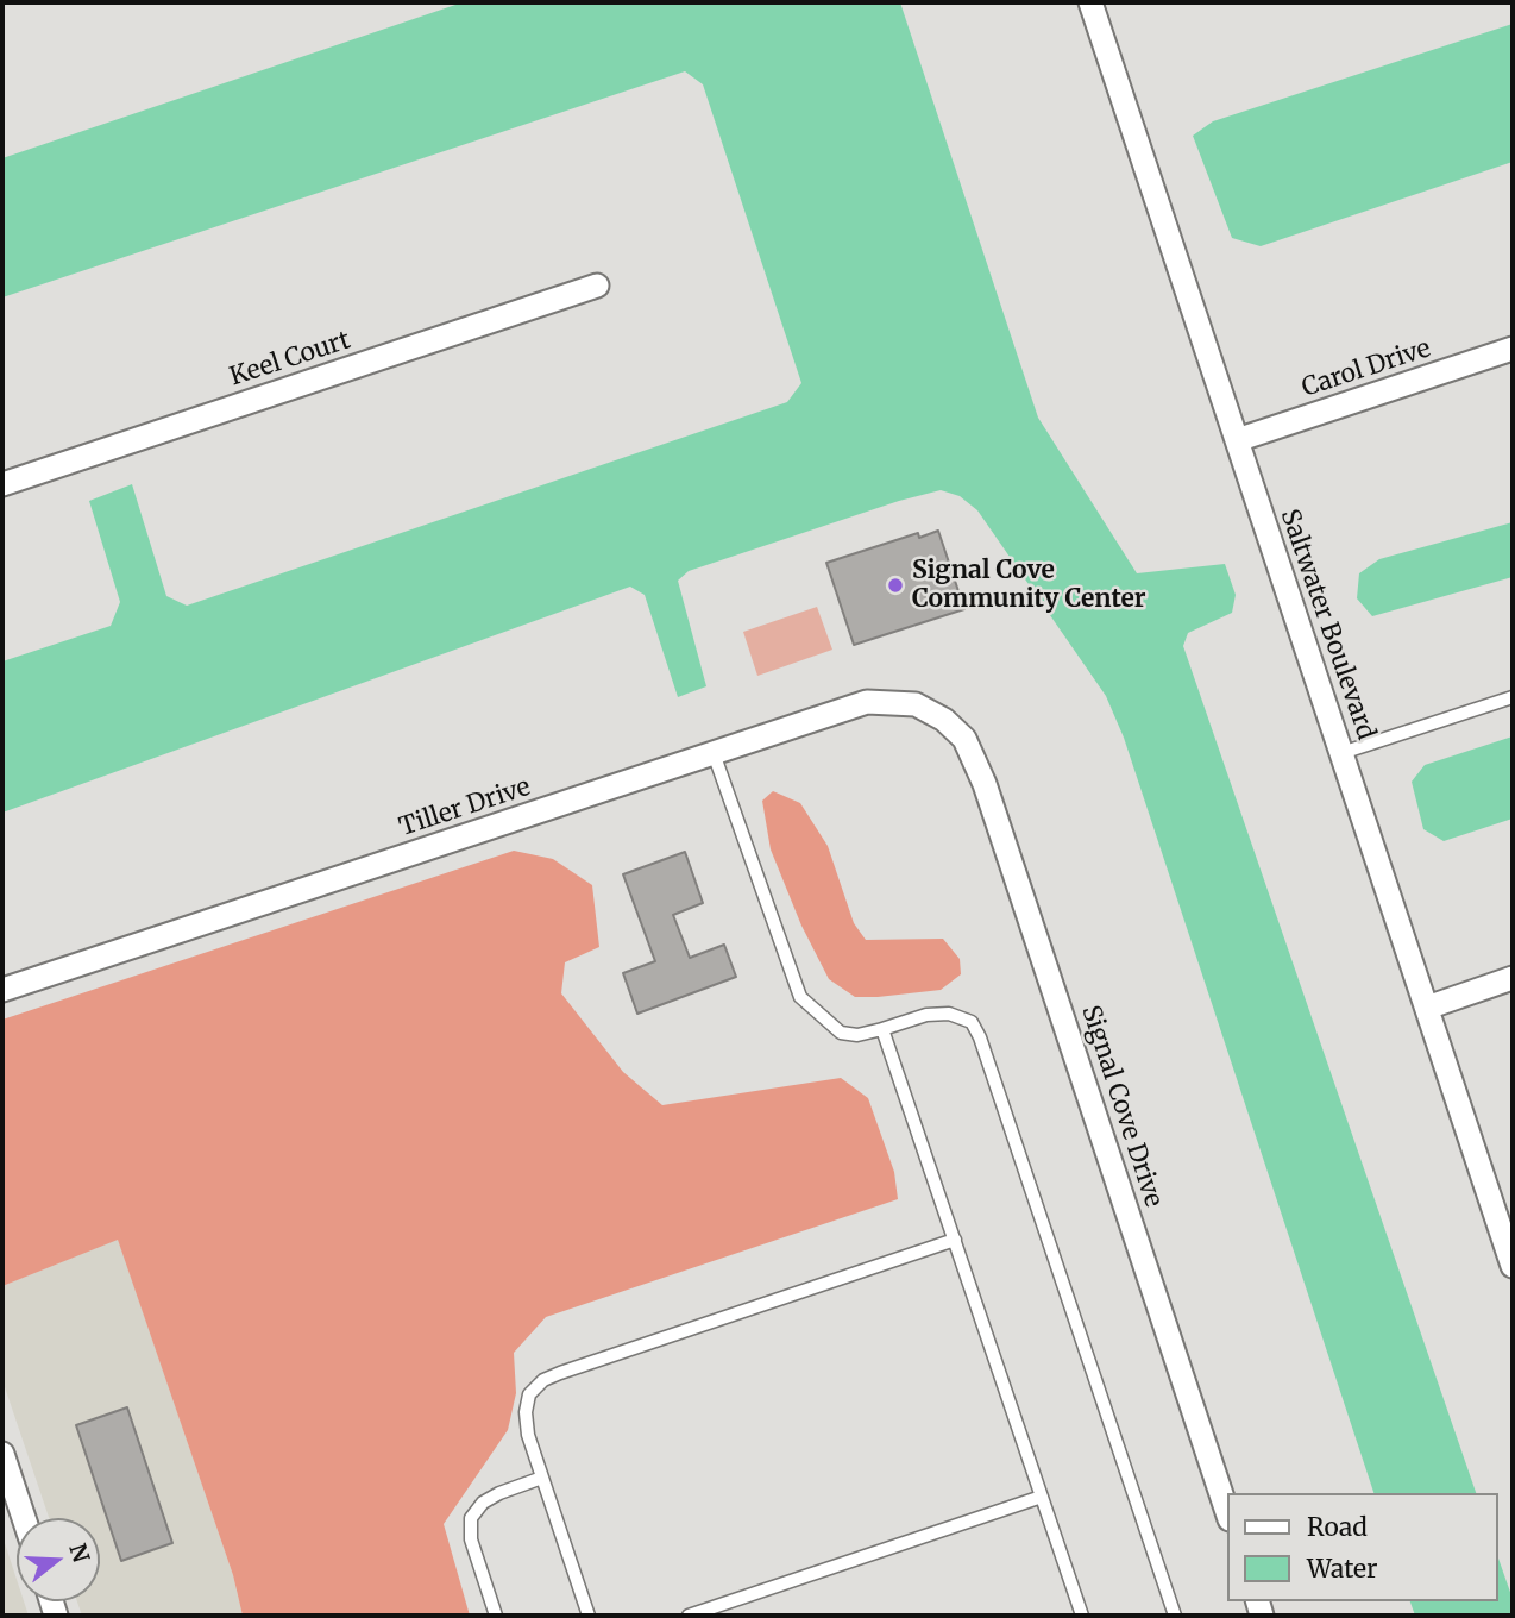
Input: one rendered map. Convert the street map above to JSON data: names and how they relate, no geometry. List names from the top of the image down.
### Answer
{
  "streets": {
    "street": [
      "Keel Court",
      "Carol Drive",
      "Saltwater Boulevard",
      "Tiller Drive",
      "Signal Cove Drive"
    ]
  },
  "crossings": [
    ["Carol Drive", "Saltwater Boulevard"],
    ["Tiller Drive", "Signal Cove Drive"]
  ],
  "places": ["Signal Cove Community Center"],
  "legend": ["Road", "Water"],
  "north": "right"
}
